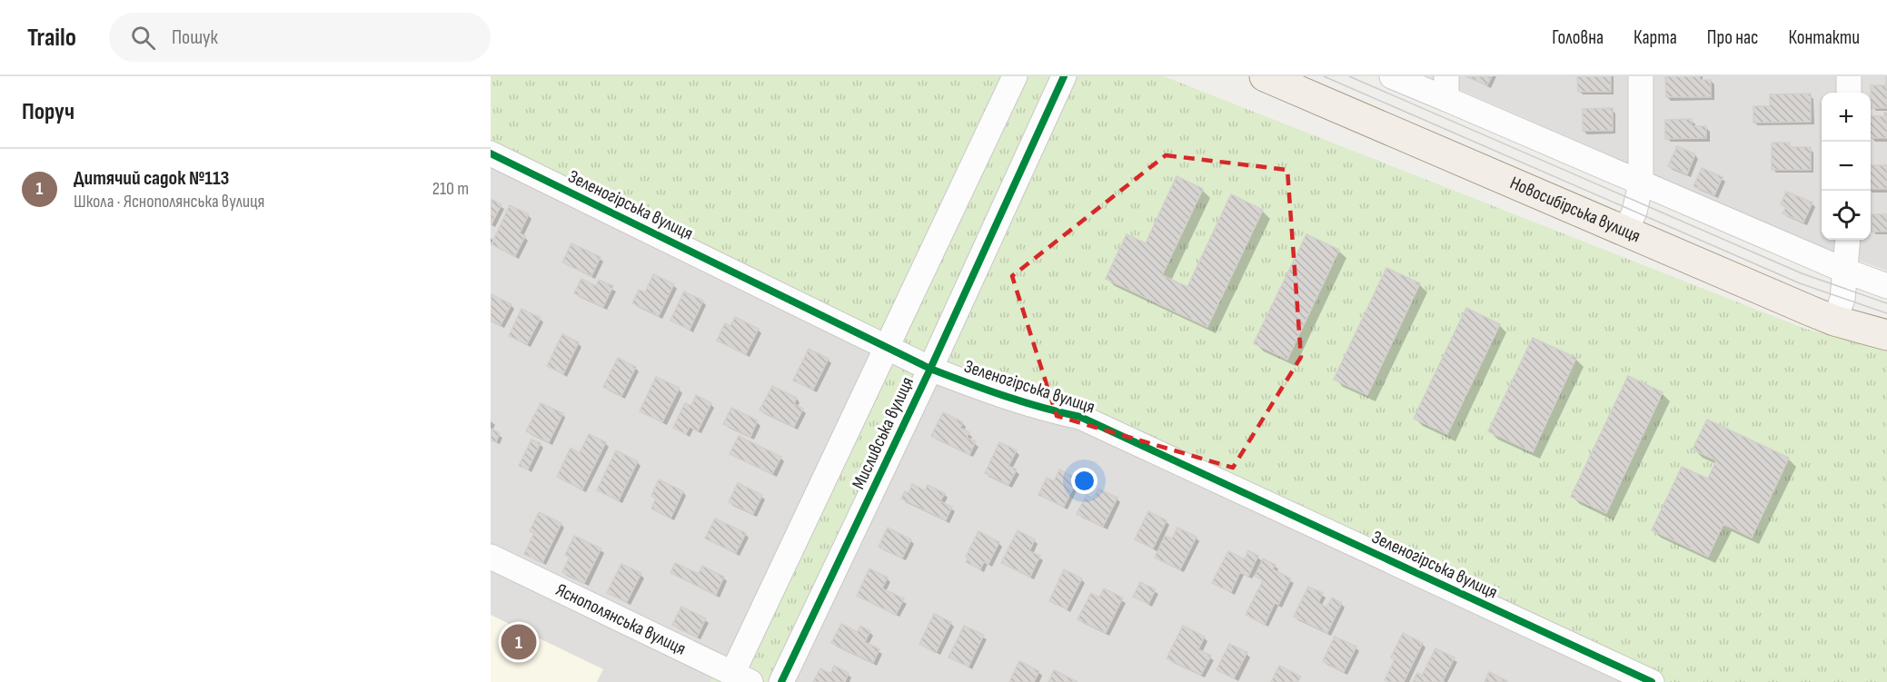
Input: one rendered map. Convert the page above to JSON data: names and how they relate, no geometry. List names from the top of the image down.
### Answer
{
  "streets": {
    "main road": ["Новосибірська вулиця"],
    "street": ["Зеленогірська вулиця", "Мисливська вулиця", "Яснополянська вулиця"]
  },
  "crossings": [
    ["Зеленогірська вулиця", "Мисливська вулиця"],
    ["Мисливська вулиця", "Яснополянська вулиця"]
  ],
  "page": {
    "header": "Trailo",
    "search": "Пошук",
    "nav": [
      "Головна",
      "Карта",
      "Про нас",
      "Контакти"
    ],
    "heading": "Поруч",
    "map_buttons": ["+", "−"],
    "list": [
      {
        "mark": "1",
        "name": "Дитячий садок №113",
        "note": "Школа · Яснополянська вулиця",
        "value": "210 m"
      }
    ],
    "pins": "1"
  }
}
